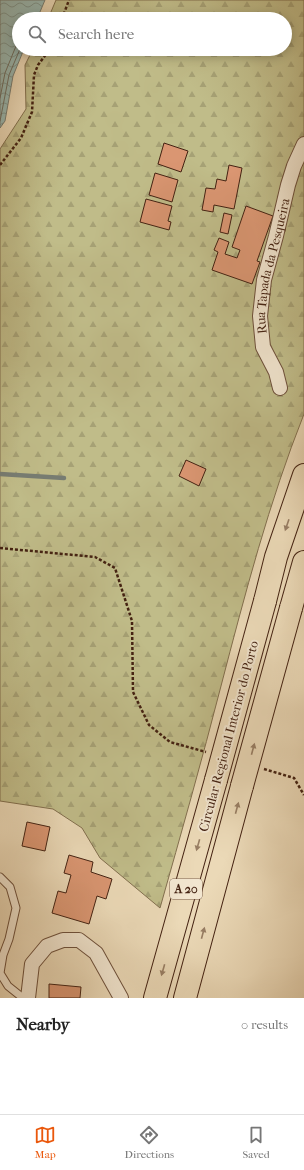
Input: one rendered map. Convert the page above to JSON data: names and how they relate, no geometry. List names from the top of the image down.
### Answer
{
  "streets": {
    "highway": ["Circular Regional Interior do Porto", "A 20"],
    "street": ["Rua Tapada da Pesqueira"]
  },
  "page": {
    "search": "Search here",
    "heading": ["Nearby", "0 results"],
    "nav": ["Map", "Directions", "Saved"]
  }
}
